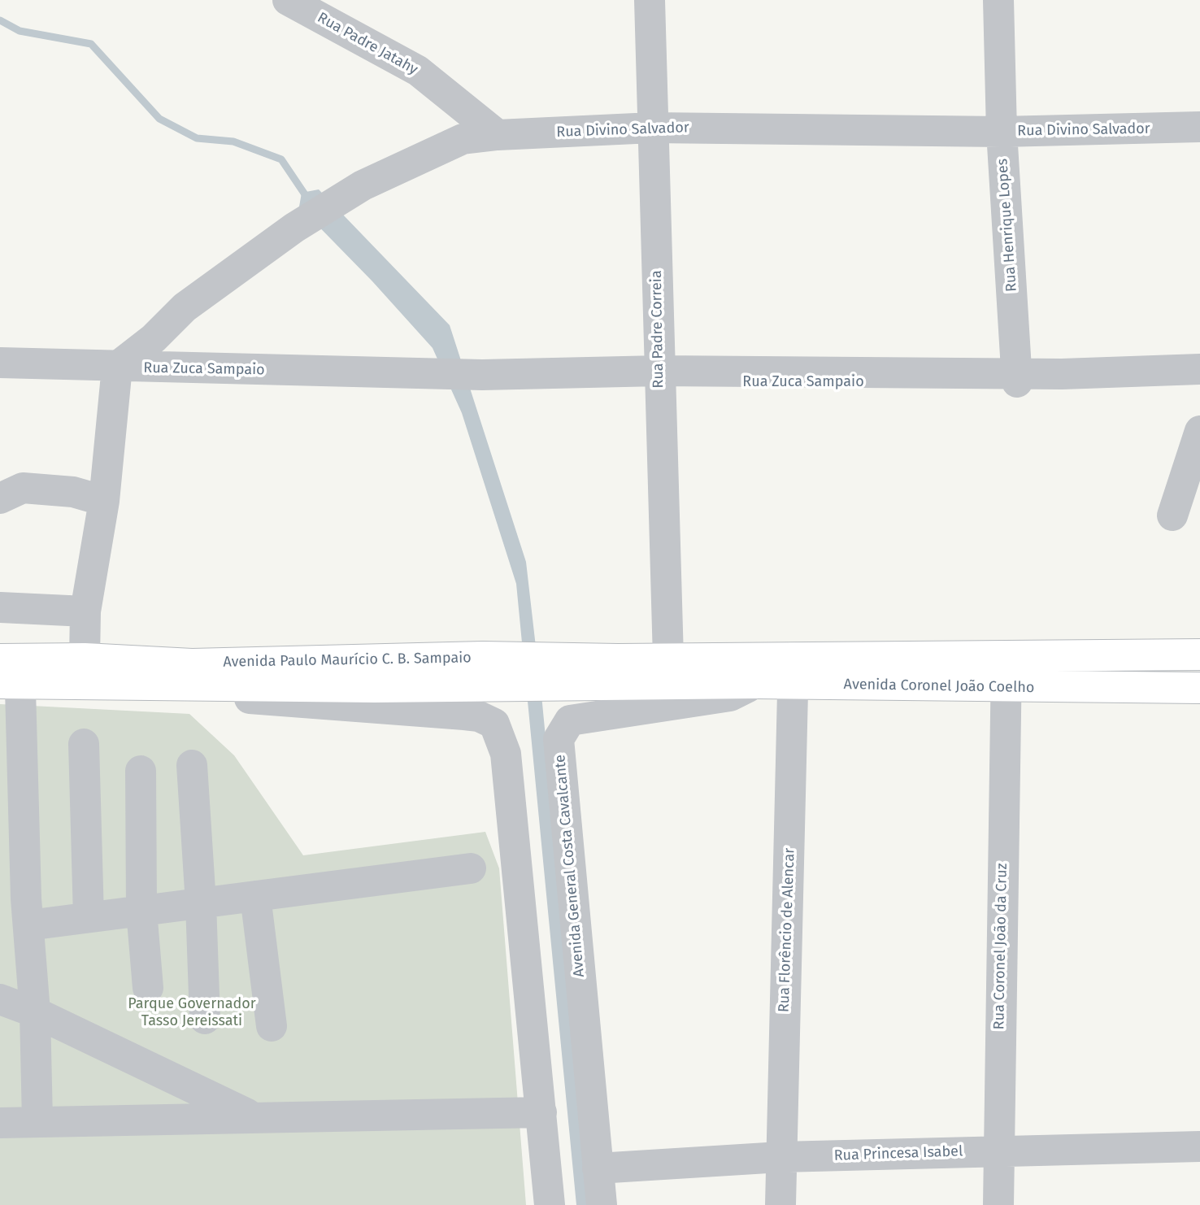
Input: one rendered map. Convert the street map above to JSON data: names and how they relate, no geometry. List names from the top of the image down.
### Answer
{
  "streets": {
    "main road": ["Avenida Paulo Maurício C. B. Sampaio", "Avenida Coronel João Coelho"],
    "street": [
      "Rua Padre Jatahy",
      "Rua Divino Salvador",
      "Rua Henrique Lopes",
      "Rua Padre Correia",
      "Rua Zuca Sampaio",
      "Avenida General Costa Cavalcante",
      "Rua Florêncio de Alencar",
      "Rua Coronel João da Cruz",
      "Rua Princesa Isabel"
    ]
  },
  "crossings": [
    ["Rua Padre Jatahy", "Rua Divino Salvador"],
    ["Rua Divino Salvador", "Rua Henrique Lopes"],
    ["Rua Divino Salvador", "Rua Padre Correia"],
    ["Rua Divino Salvador", "Rua Zuca Sampaio"],
    ["Rua Henrique Lopes", "Rua Zuca Sampaio"],
    ["Rua Padre Correia", "Rua Zuca Sampaio"],
    ["Rua Padre Correia", "Avenida Paulo Maurício C. B. Sampaio"],
    ["Rua Padre Correia", "Avenida Coronel João Coelho"],
    ["Avenida Paulo Maurício C. B. Sampaio", "Avenida Coronel João Coelho"],
    ["Avenida Coronel João Coelho", "Avenida General Costa Cavalcante"],
    ["Avenida Coronel João Coelho", "Rua Florêncio de Alencar"],
    ["Avenida Coronel João Coelho", "Rua Coronel João da Cruz"],
    ["Avenida General Costa Cavalcante", "Rua Princesa Isabel"],
    ["Rua Florêncio de Alencar", "Rua Princesa Isabel"],
    ["Rua Coronel João da Cruz", "Rua Princesa Isabel"]
  ],
  "parks": ["Parque Governador Tasso Jereissati"]
}
